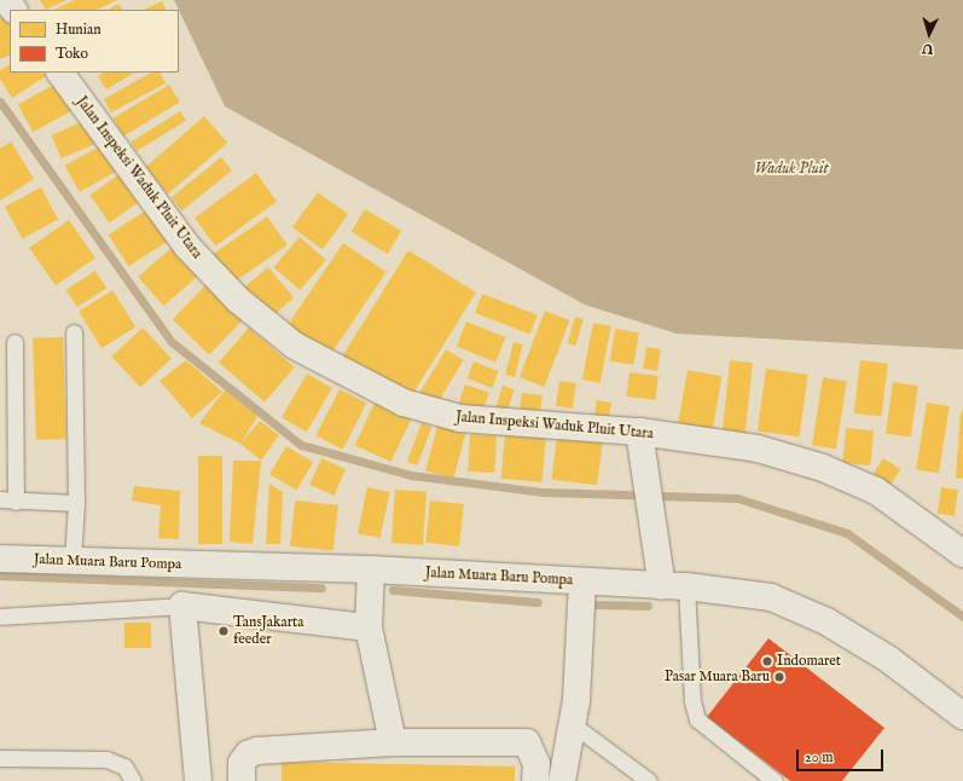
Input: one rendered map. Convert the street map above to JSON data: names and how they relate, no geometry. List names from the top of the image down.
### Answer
{
  "streets": {
    "street": ["Jalan Inspeksi Waduk Pluit Utara", "Jalan Muara Baru Pompa"]
  },
  "water": ["Waduk Pluit"],
  "places": ["TansJakarta feeder", "Indomaret", "Pasar Muara Baru"],
  "legend": ["Hunian", "Toko"],
  "scale_bar": "20 m",
  "north": "bottom"
}
